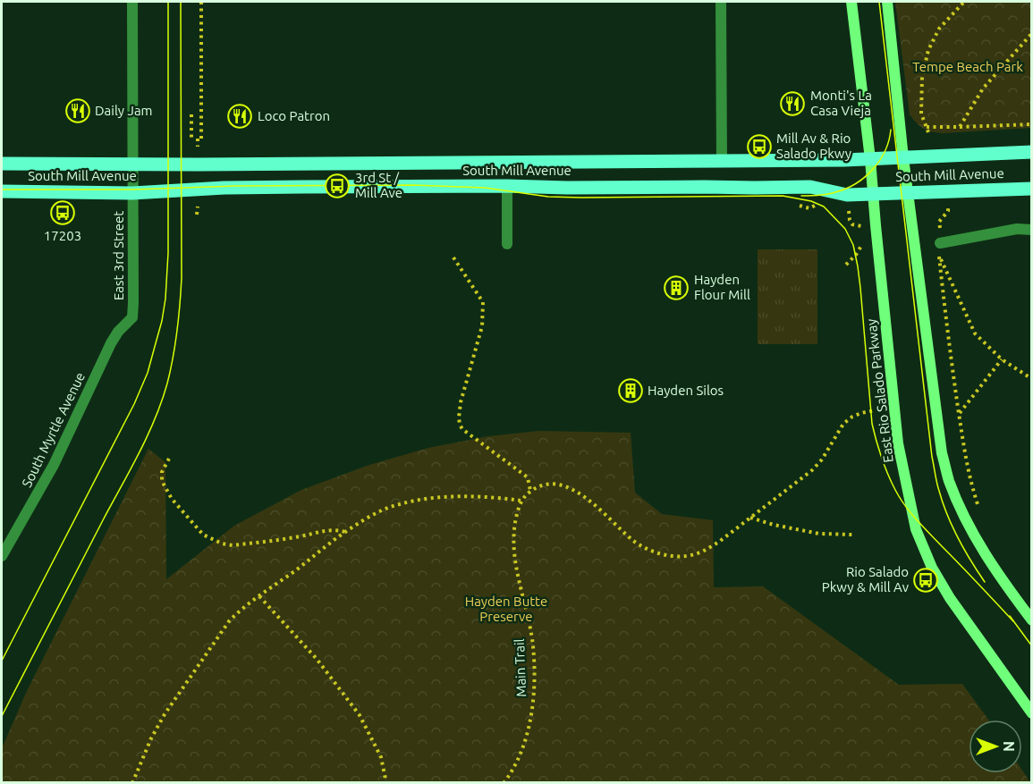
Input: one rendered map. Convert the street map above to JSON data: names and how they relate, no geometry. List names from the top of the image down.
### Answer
{
  "streets": {
    "main road": ["South Mill Avenue", "East Rio Salado Parkway"],
    "street": ["East 3rd Street", "South Myrtle Avenue"],
    "path": ["Main Trail"]
  },
  "crossings": [
    ["South Mill Avenue", "East 3rd Street"],
    ["South Mill Avenue", "East Rio Salado Parkway"],
    ["East 3rd Street", "South Myrtle Avenue"]
  ],
  "parks": ["Tempe Beach Park", "Hayden Butte Preserve"],
  "places": {
    "restaurant": ["Monti's La Casa Vieja", "Daily Jam", "Loco Patron"],
    "bus stop": [
      "Mill Av & Rio Salado Pkwy",
      "3rd St / Mill Ave",
      "17203",
      "Rio Salado Pkwy & Mill Av"
    ],
    "building": ["Hayden Flour Mill", "Hayden Silos"]
  },
  "north": "right"
}
